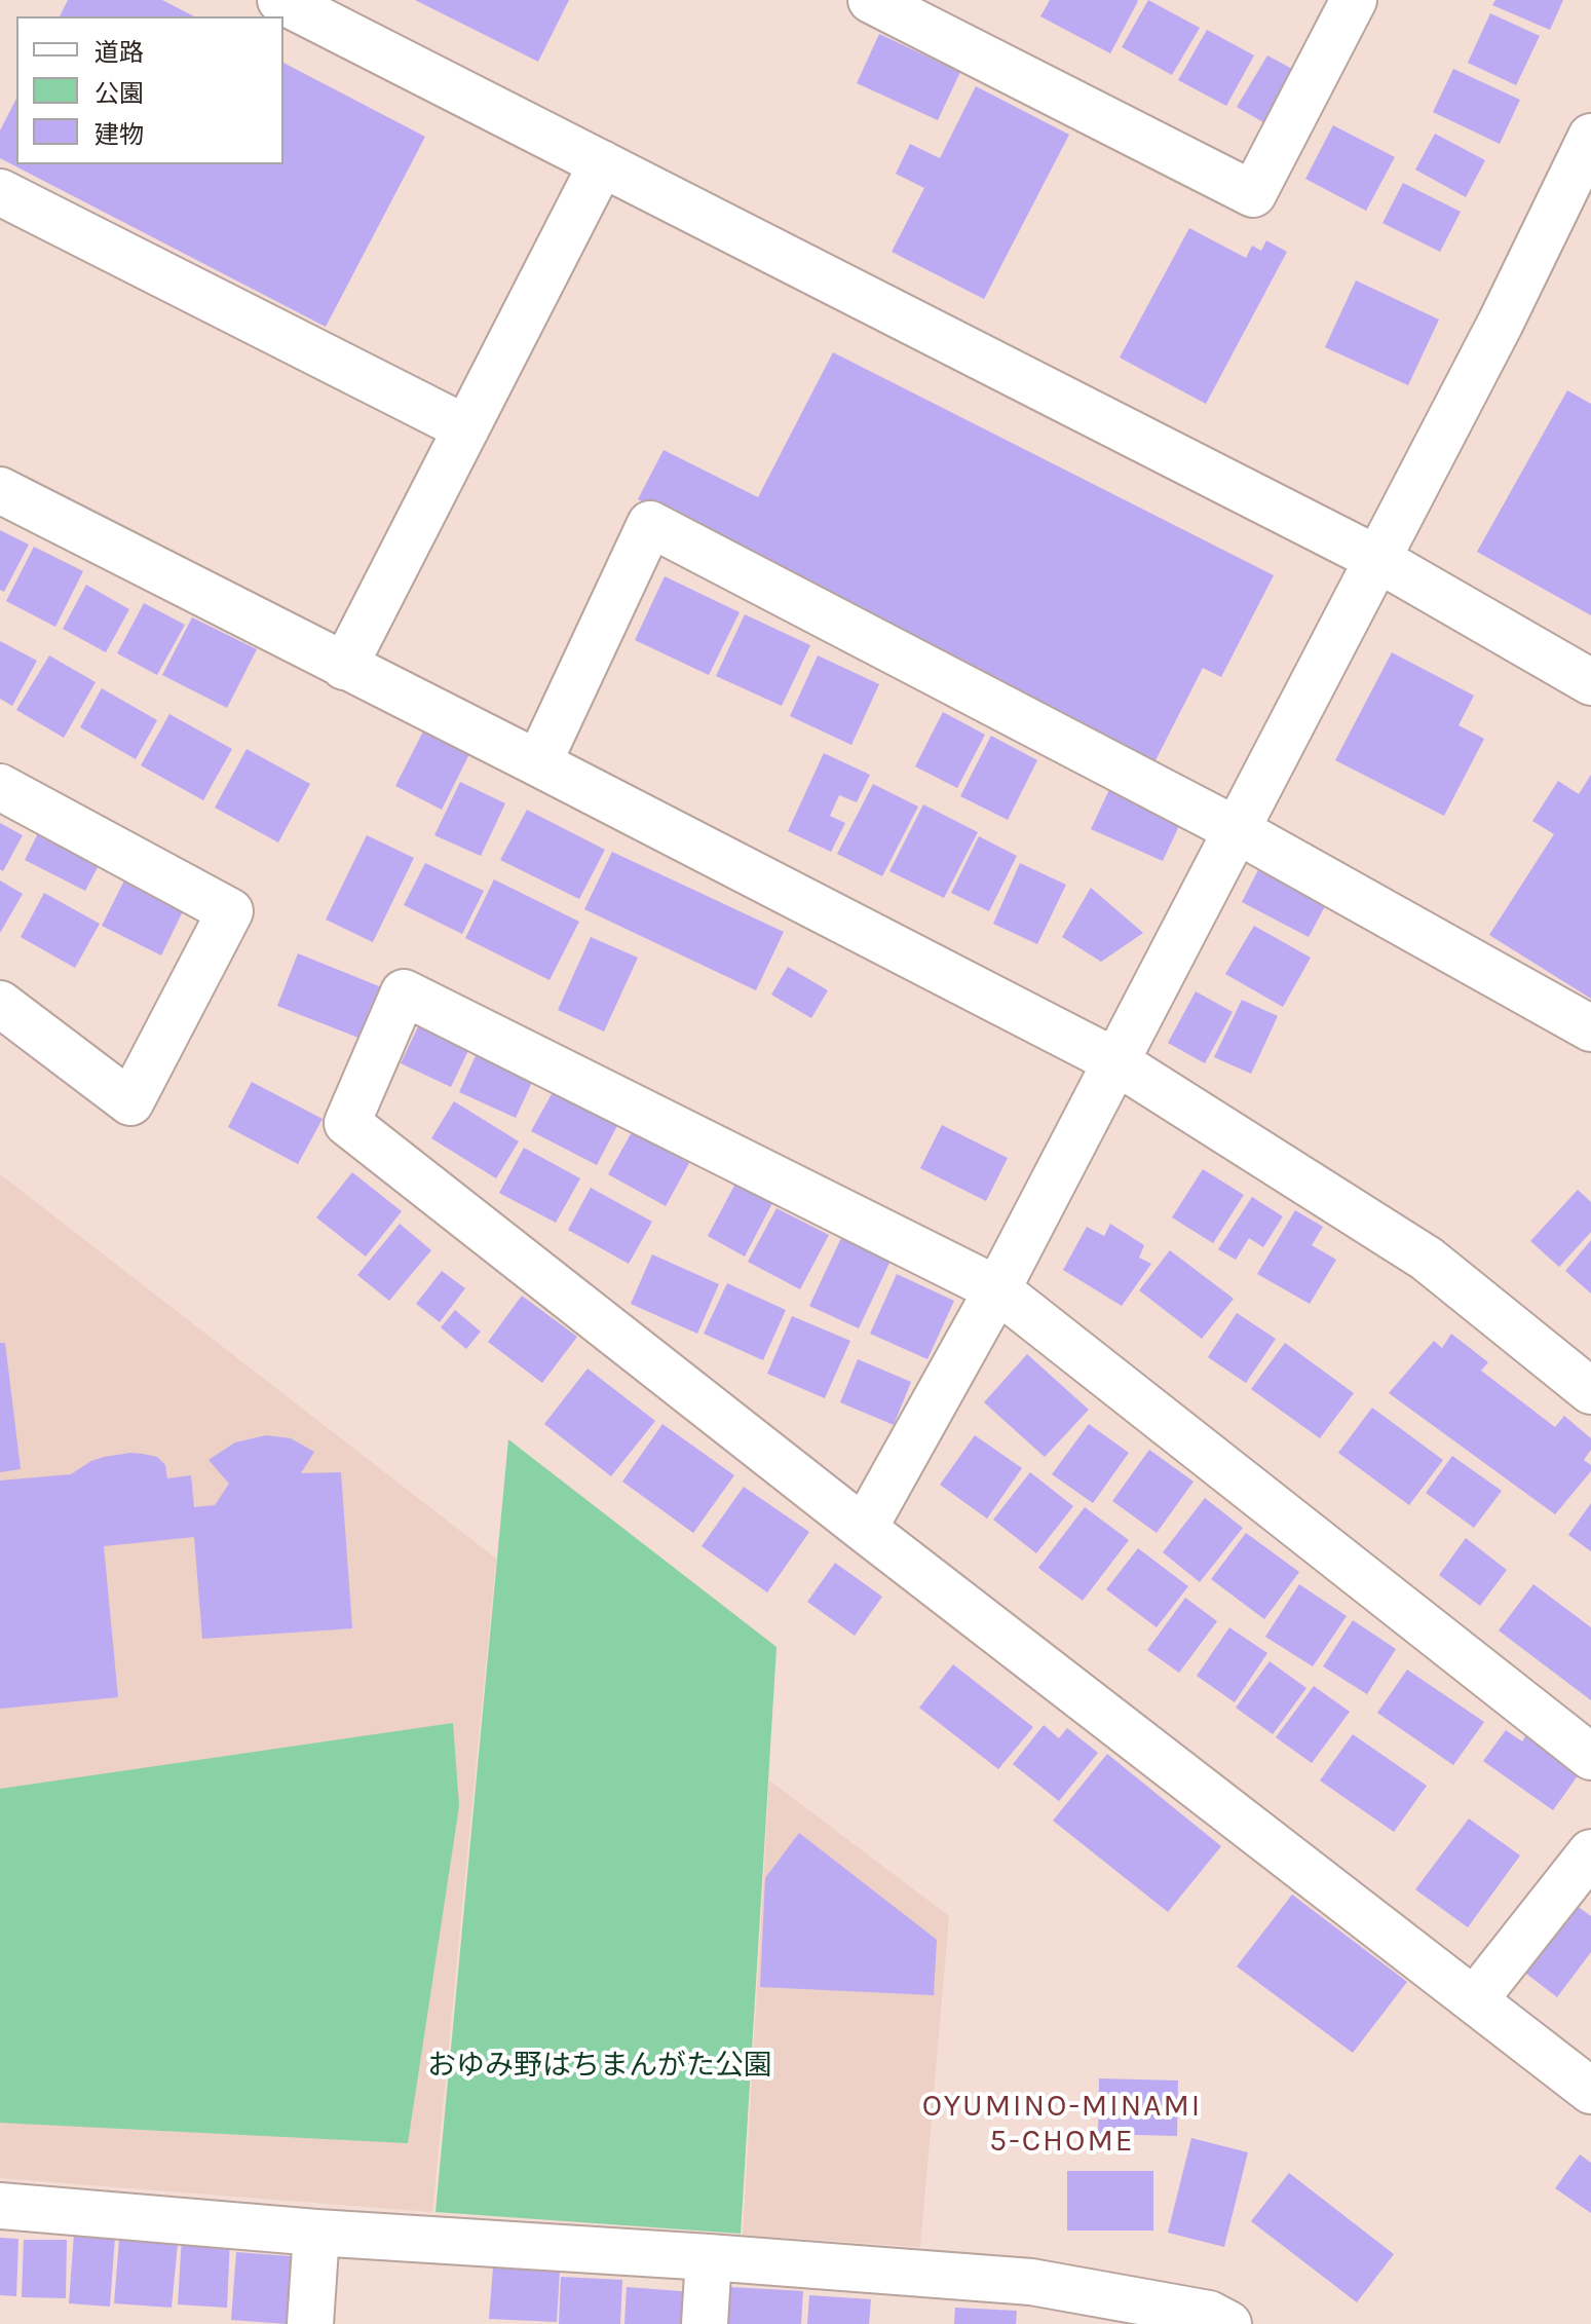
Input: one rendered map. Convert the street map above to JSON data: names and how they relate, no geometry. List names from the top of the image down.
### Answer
{
  "districts": ["OYUMINO-MINAMI 5-CHOME"],
  "parks": ["おゆみ野はちまんがた公園"],
  "legend": ["道路", "公園", "建物"]
}
